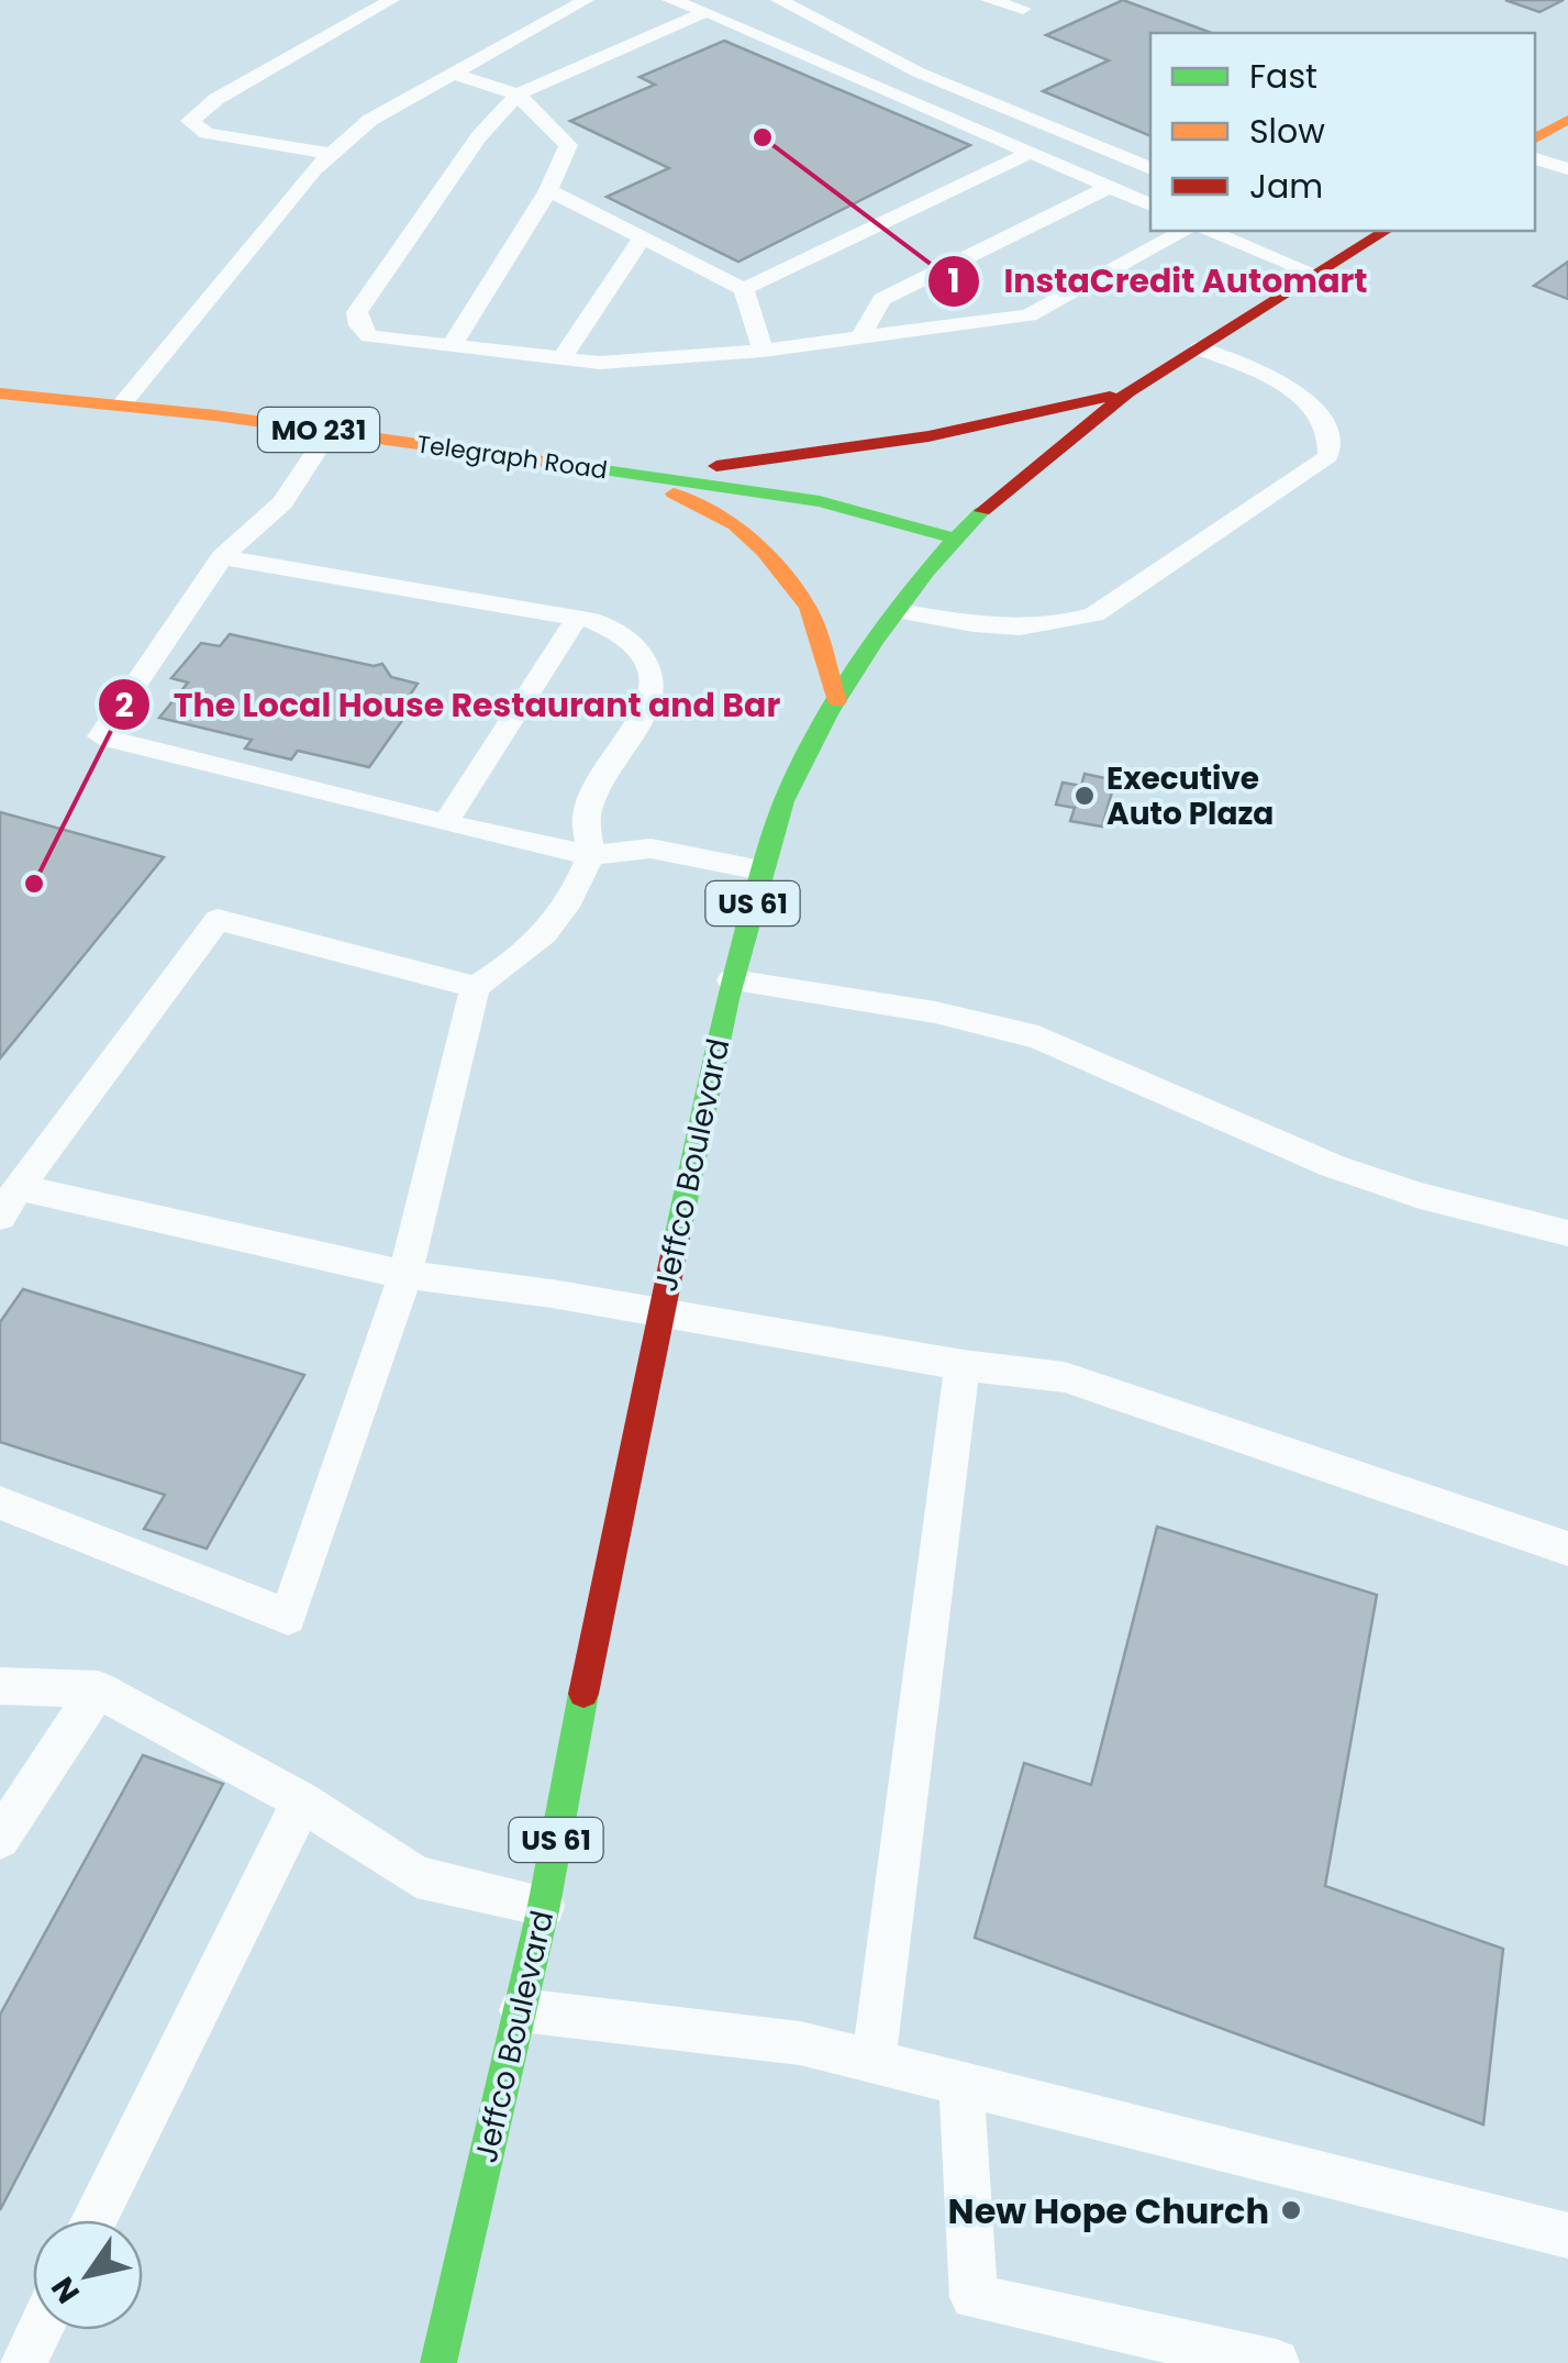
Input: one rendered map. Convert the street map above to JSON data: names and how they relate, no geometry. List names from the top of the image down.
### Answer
{
  "streets": {
    "main road": [
      "MO 231",
      "Telegraph Road",
      "US 61",
      "Jeffco Boulevard"
    ]
  },
  "crossings": [
    ["Telegraph Road", "Jeffco Boulevard"]
  ],
  "places": [
    "InstaCredit Automart",
    "Executive Auto Plaza",
    "The Local House Restaurant and Bar",
    "New Hope Church"
  ],
  "legend": ["Fast", "Slow", "Jam"],
  "north": "bottom left"
}
